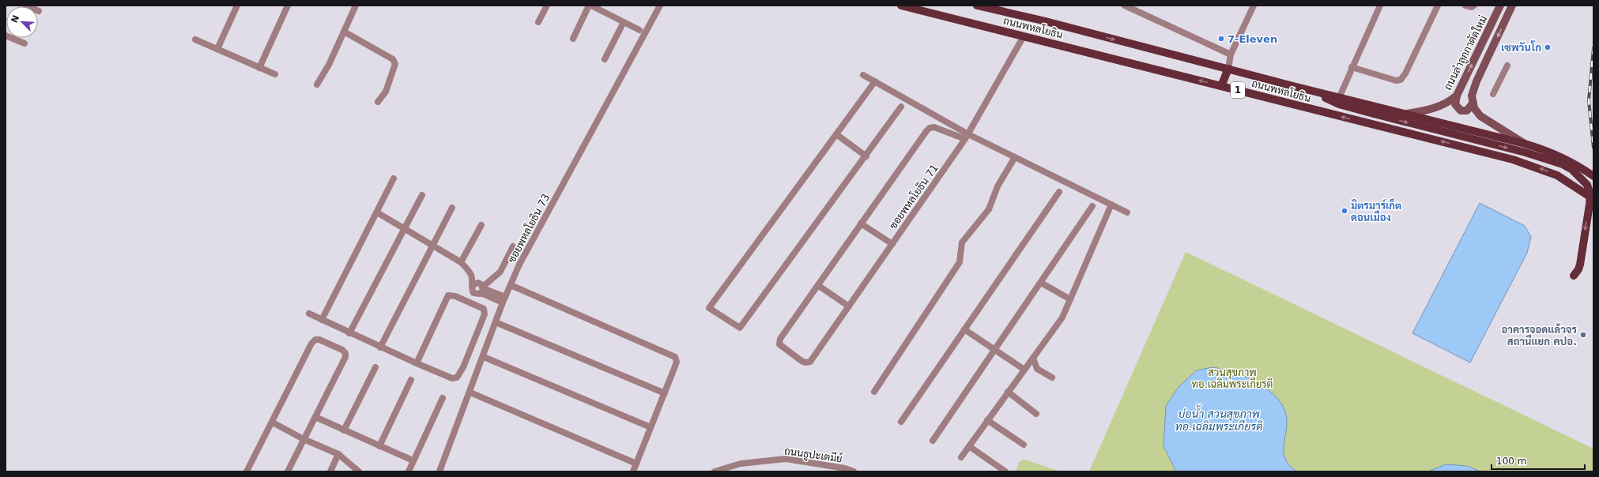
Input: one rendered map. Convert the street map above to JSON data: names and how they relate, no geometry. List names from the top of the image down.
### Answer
{
  "streets": {
    "main road": ["ถนนพหลโยธิน", "ถนนลำลูกกาตัดใหม่", "1"],
    "street": ["ซอยพหลโยธิน 71", "ซอยพหลโยธิน 73", "ถนนธูปะเตมีย์"]
  },
  "crossings": [
    ["ถนนพหลโยธิน", "ถนนลำลูกกาตัดใหม่"],
    ["ถนนพหลโยธิน", "ซอยพหลโยธิน 71"]
  ],
  "water": ["บ่อน้ำ สวนสุขภาพ ทอ.เฉลิมพระเกียรติ"],
  "parks": ["สวนสุขภาพ ทอ.เฉลิมพระเกียรติ"],
  "places": [
    "7-Eleven",
    "เซพวันโก",
    "มิตรมาร์เก็ต ดอนเมือง",
    "อาคารจอดแล้วจร สถานีแยก คปอ."
  ],
  "scale_bar": "100 m",
  "north": "top left"
}
